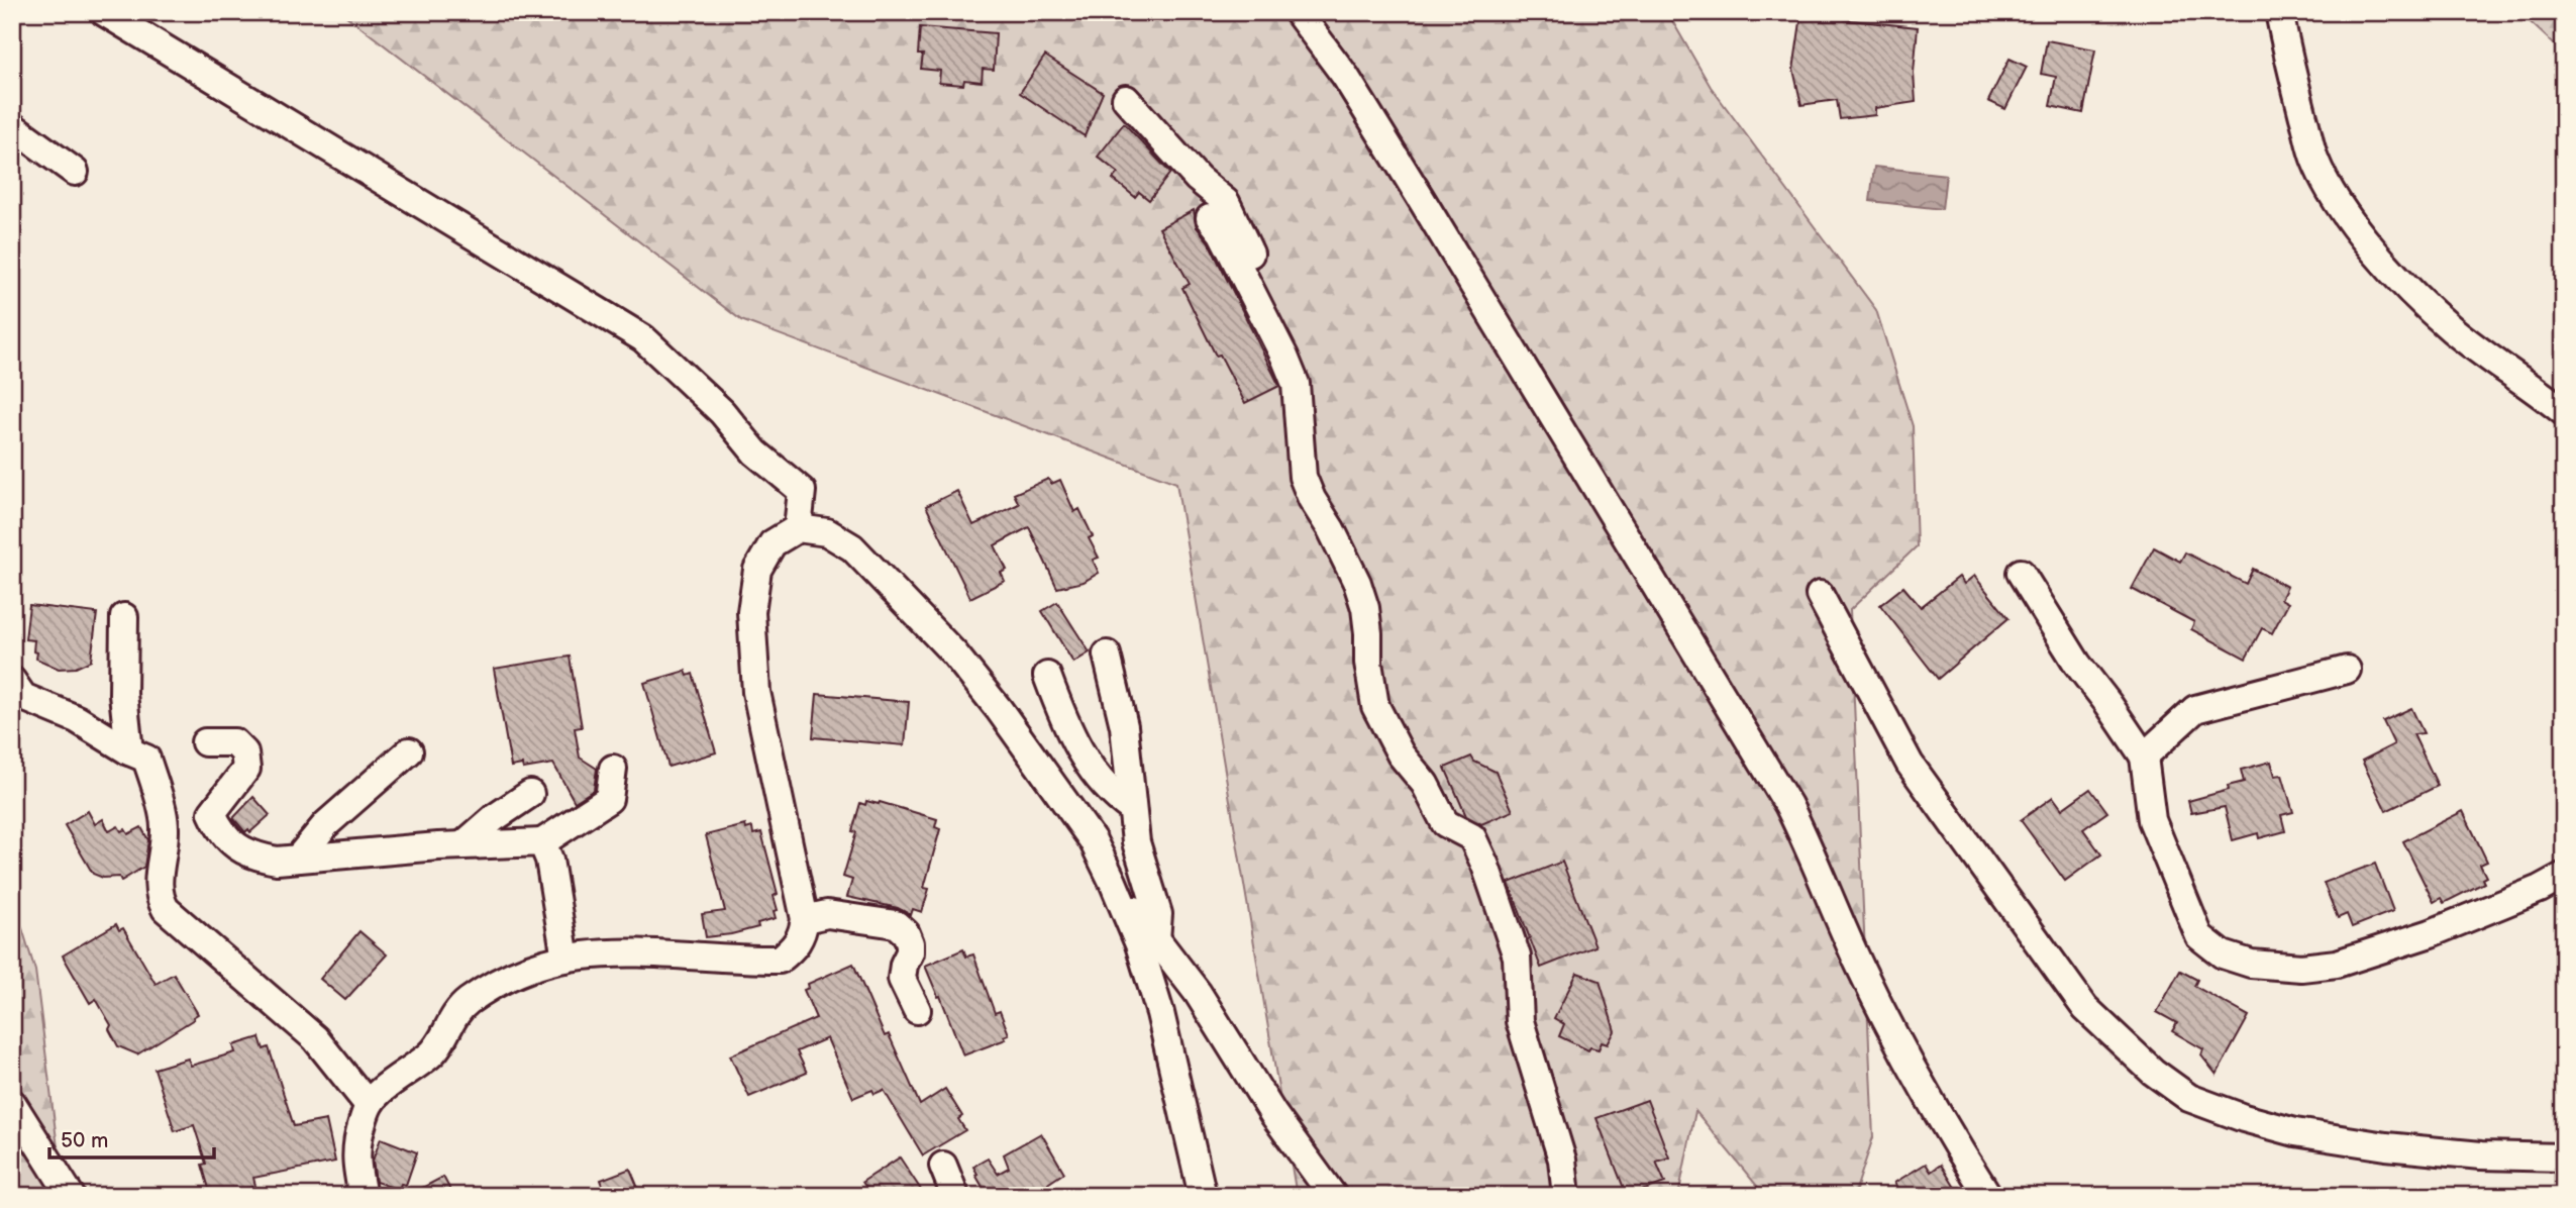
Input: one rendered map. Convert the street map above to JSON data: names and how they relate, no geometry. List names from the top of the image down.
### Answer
{
  "scale_bar": "50 m"
}
